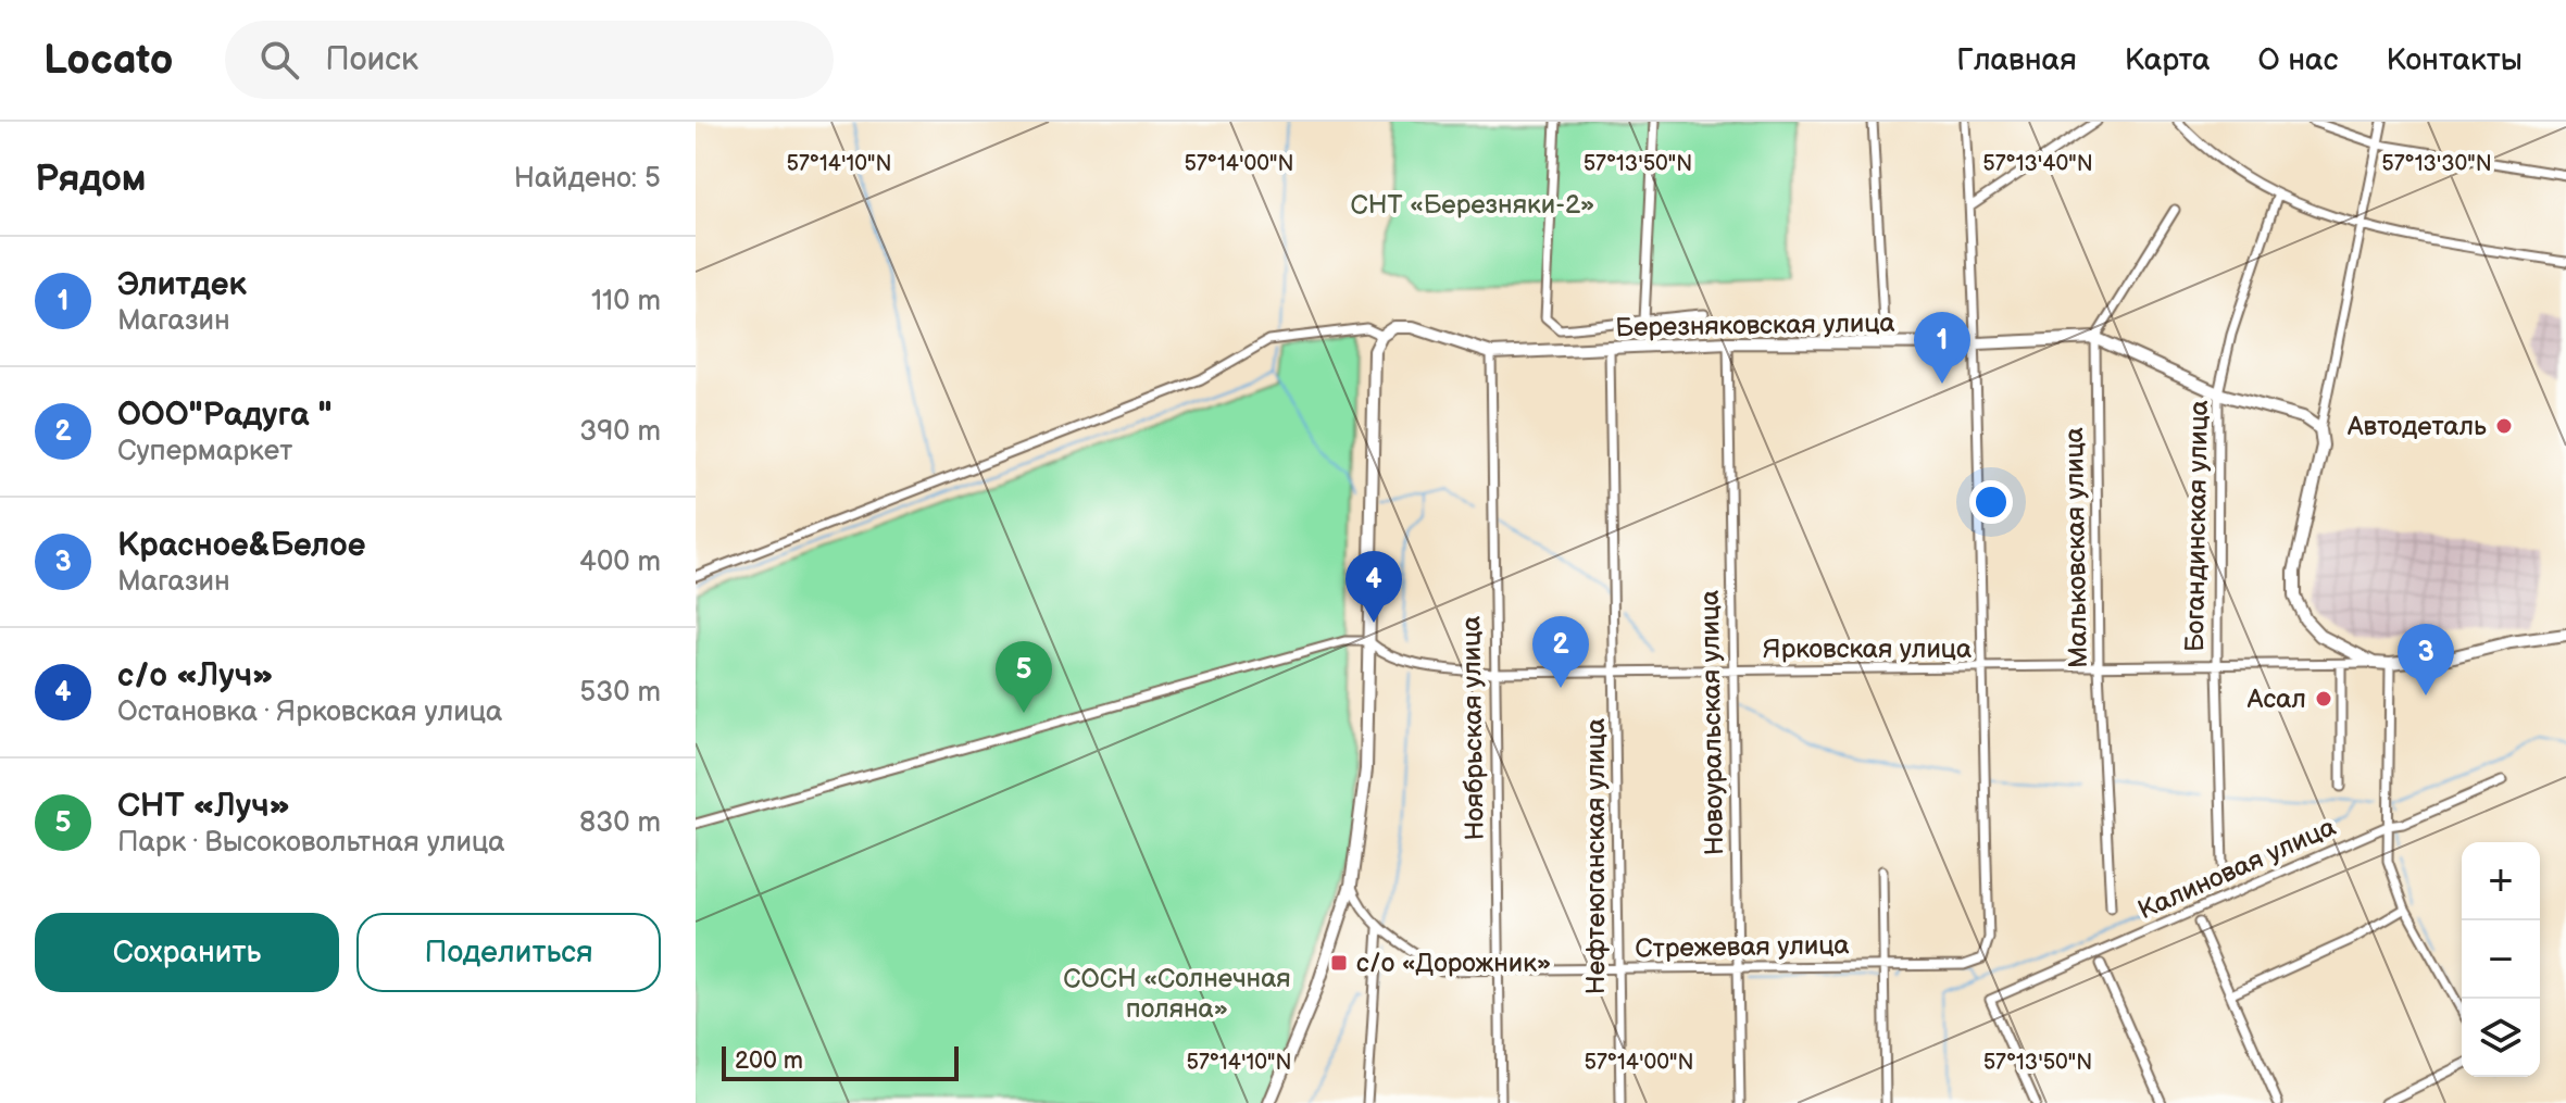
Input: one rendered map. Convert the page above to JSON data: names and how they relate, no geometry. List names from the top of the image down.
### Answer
{
  "streets": {
    "street": [
      "Березняковская улица",
      "Богандинская улица",
      "Мальковская улица",
      "Ярковская улица",
      "Новоуральская улица",
      "Ноябрьская улица",
      "Нефтеюганская улица",
      "Калиновая улица",
      "Стрежевая улица"
    ]
  },
  "crossings": [
    ["Березняковская улица", "Богандинская улица"],
    ["Березняковская улица", "Мальковская улица"],
    ["Березняковская улица", "Новоуральская улица"],
    ["Березняковская улица", "Ноябрьская улица"],
    ["Березняковская улица", "Нефтеюганская улица"],
    ["Богандинская улица", "Ярковская улица"],
    ["Мальковская улица", "Ярковская улица"],
    ["Ярковская улица", "Новоуральская улица"],
    ["Ярковская улица", "Ноябрьская улица"],
    ["Ярковская улица", "Нефтеюганская улица"],
    ["Ярковская улица", "Стрежевая улица"],
    ["Новоуральская улица", "Стрежевая улица"],
    ["Ноябрьская улица", "Стрежевая улица"],
    ["Нефтеюганская улица", "Стрежевая улица"]
  ],
  "parks": ["СНТ «Березняки-2»", "СОСН «Солнечная поляна»"],
  "places": {
    "other": ["Автодеталь", "Асал"],
    "transit": ["с/о «Дорожник»"]
  },
  "scale_bar": "200 m",
  "page": {
    "header": "Locato",
    "search": "Поиск",
    "nav": [
      "Главная",
      "Карта",
      "О нас",
      "Контакты"
    ],
    "heading": ["Рядом", "Найдено: 5"],
    "list": [
      {
        "mark": "1",
        "name": "Элитдек",
        "note": "Магазин",
        "value": "110 m"
      },
      {
        "mark": "2",
        "name": "ООО\"Радуга \"",
        "note": "Супермаркет",
        "value": "390 m"
      },
      {
        "mark": "3",
        "name": "Красное&Белое",
        "note": "Магазин",
        "value": "400 m"
      },
      {
        "mark": "4",
        "name": "с/о «Луч»",
        "note": "Остановка · Ярковская улица",
        "value": "530 m"
      },
      {
        "mark": "5",
        "name": "СНТ «Луч»",
        "note": "Парк · Высоковольтная улица",
        "value": "830 m"
      }
    ],
    "pins": [
      "1",
      "4",
      "2",
      "3",
      "5"
    ],
    "map_buttons": ["+", "−"],
    "buttons": ["Сохранить", "Поделиться"],
    "scale": "200 m"
  },
  "coordinates": [
    "57°14'10\"N",
    "57°14'00\"N",
    "57°13'50\"N",
    "57°13'40\"N",
    "57°13'30\"N"
  ]
}
